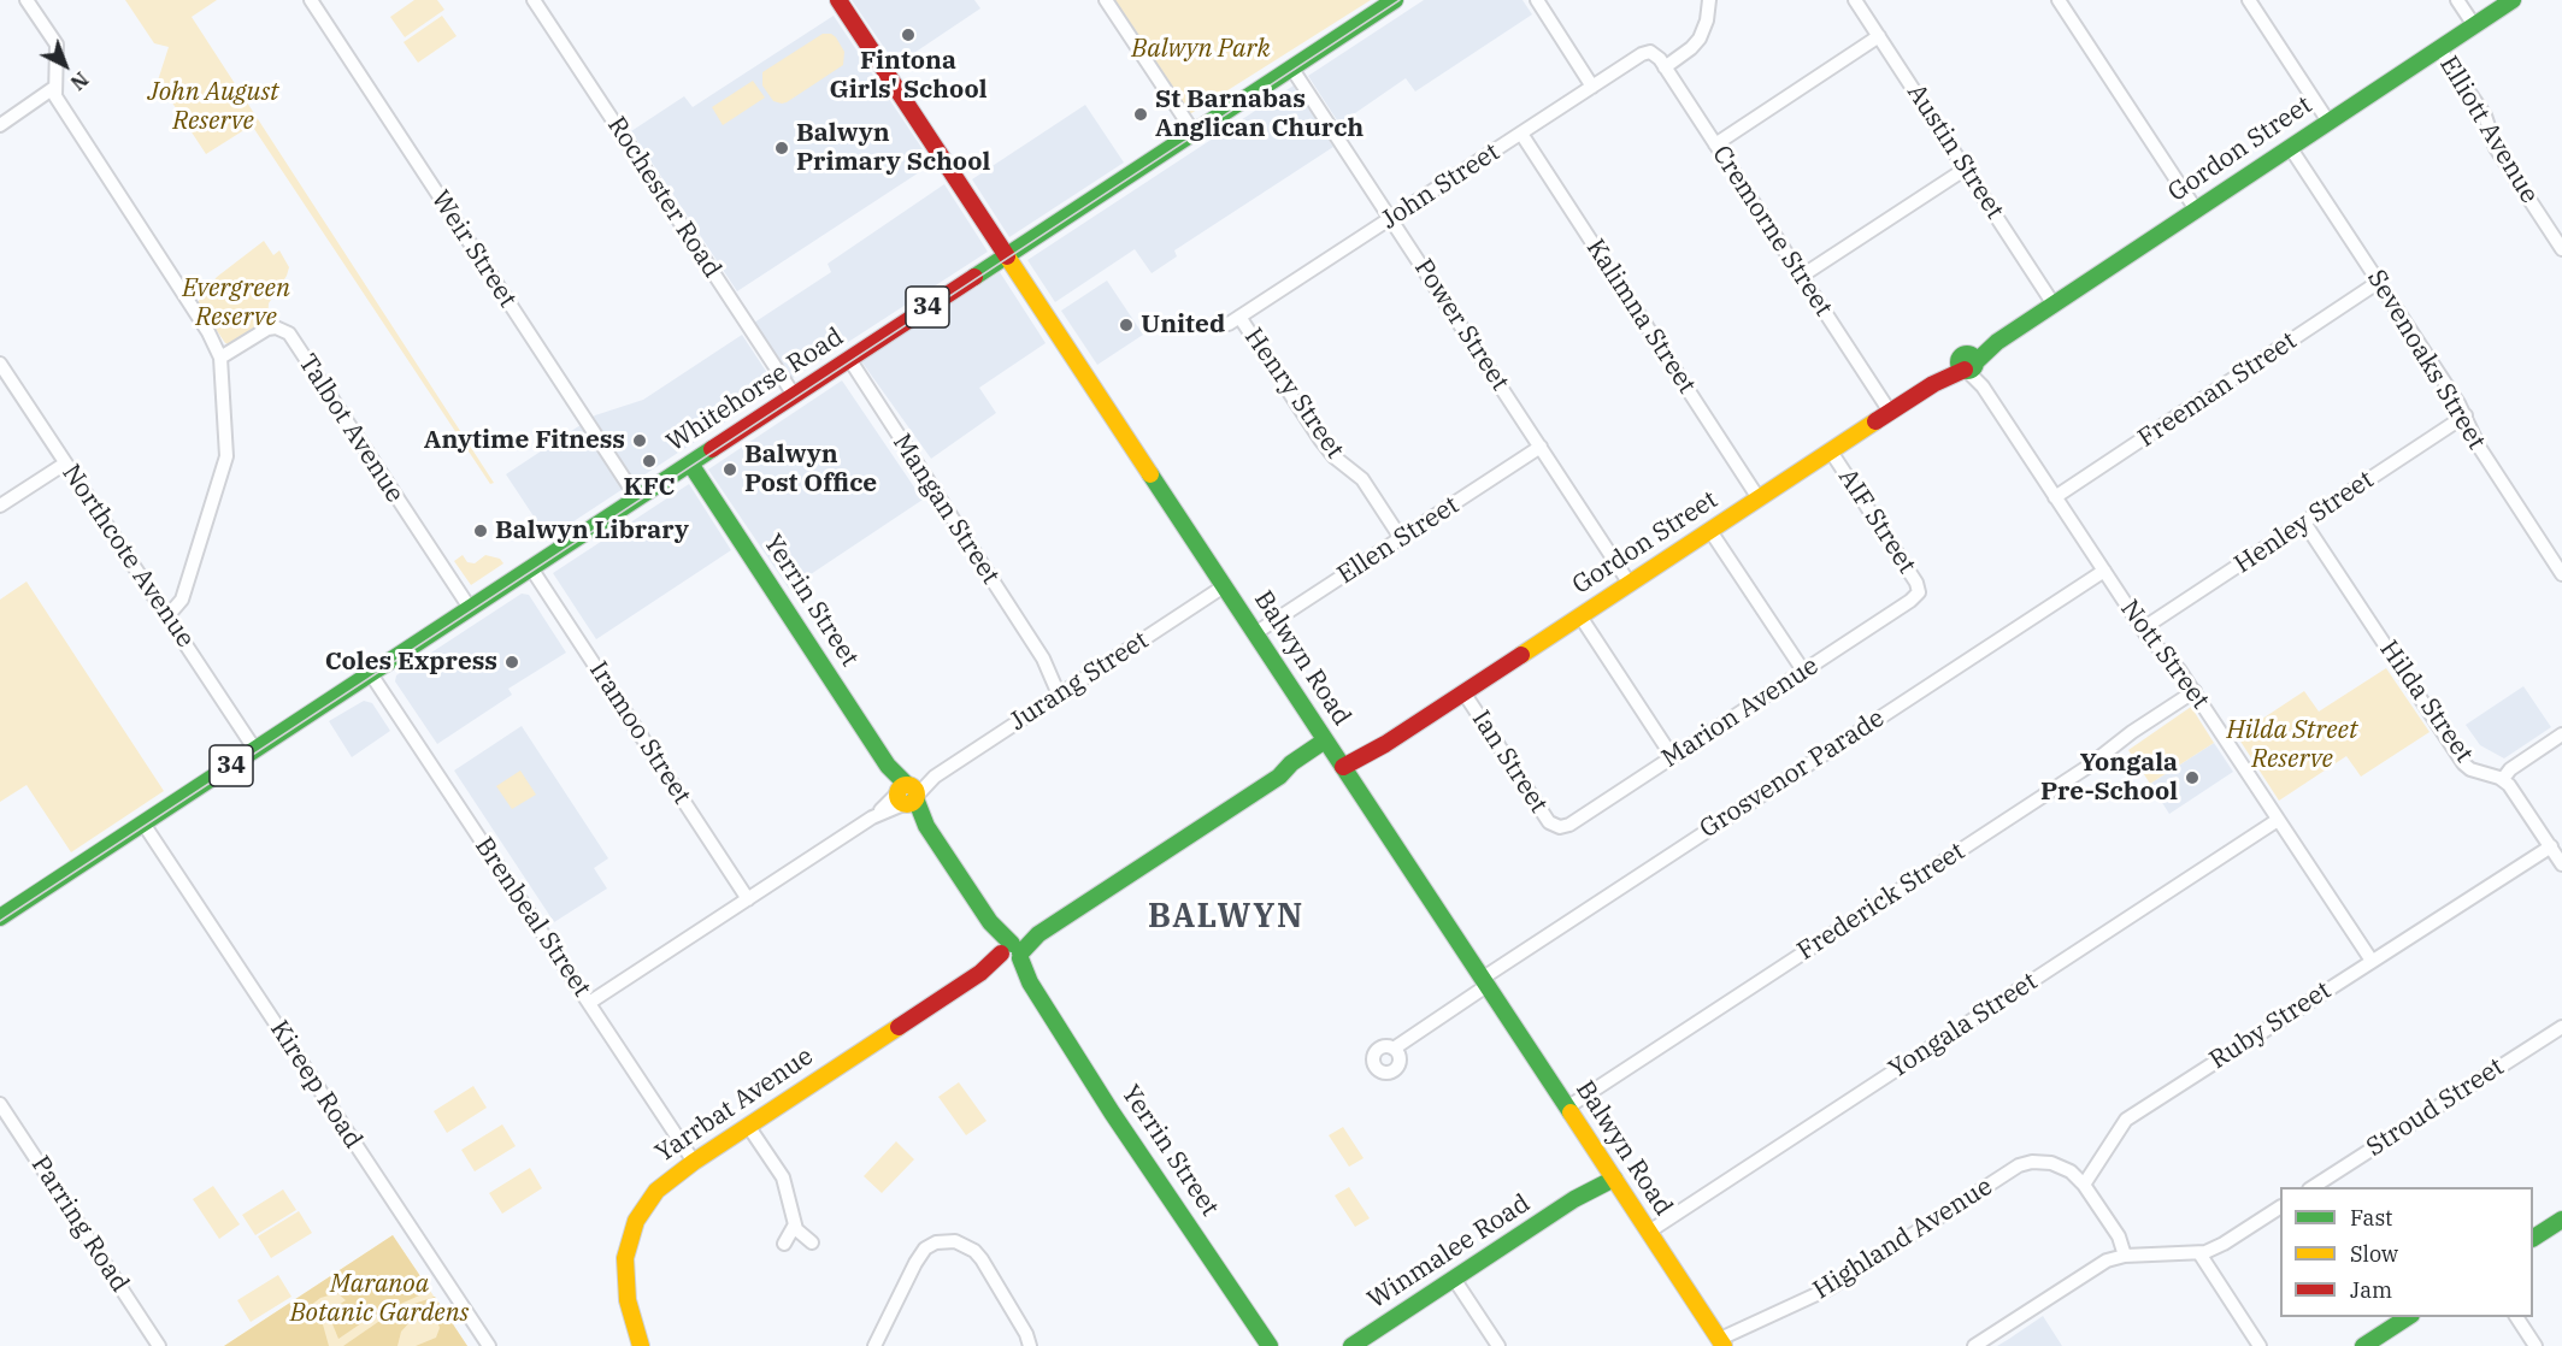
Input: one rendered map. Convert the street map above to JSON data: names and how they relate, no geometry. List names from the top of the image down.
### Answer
{
  "streets": {
    "street": [
      "Elliott Avenue",
      "Gordon Street",
      "Austin Street",
      "John Street",
      "Rochester Road",
      "Cremorne Street",
      "Weir Street",
      "34",
      "Kalimna Street",
      "Power Street",
      "Sevenoaks Street",
      "Whitehorse Road",
      "Freeman Street",
      "Henry Street",
      "Talbot Avenue",
      "Mangan Street",
      "AIF Street",
      "Henley Street",
      "Ellen Street",
      "Northcote Avenue",
      "Yerrin Street",
      "Nott Street",
      "Balwyn Road",
      "Jurang Street",
      "Hilda Street",
      "Marion Avenue",
      "Iramoo Street",
      "Ian Street",
      "Grosvenor Parade",
      "Frederick Street",
      "Brenbeal Street",
      "Yongala Street",
      "Ruby Street",
      "Kireep Road",
      "Yarrbat Avenue",
      "Stroud Street",
      "Parring Road",
      "Highland Avenue",
      "Winmalee Road"
    ]
  },
  "crossings": [
    ["Elliott Avenue", "Gordon Street"],
    ["Gordon Street", "Austin Street"],
    ["Gordon Street", "Cremorne Street"],
    ["Gordon Street", "Kalimna Street"],
    ["Gordon Street", "Power Street"],
    ["Gordon Street", "Sevenoaks Street"],
    ["Gordon Street", "AIF Street"],
    ["Gordon Street", "Nott Street"],
    ["Gordon Street", "Balwyn Road"],
    ["Gordon Street", "Ian Street"],
    ["John Street", "Cremorne Street"],
    ["John Street", "Kalimna Street"],
    ["John Street", "Power Street"],
    ["John Street", "Henry Street"],
    ["Rochester Road", "Whitehorse Road"],
    ["Weir Street", "Whitehorse Road"],
    ["Power Street", "Whitehorse Road"],
    ["Power Street", "Ellen Street"],
    ["Sevenoaks Street", "Freeman Street"],
    ["Sevenoaks Street", "Henley Street"],
    ["Whitehorse Road", "Talbot Avenue"],
    ["Whitehorse Road", "Mangan Street"],
    ["Whitehorse Road", "Northcote Avenue"],
    ["Whitehorse Road", "Yerrin Street"],
    ["Whitehorse Road", "Balwyn Road"],
    ["Whitehorse Road", "Iramoo Street"],
    ["Whitehorse Road", "Brenbeal Street"],
    ["Whitehorse Road", "Kireep Road"],
    ["Freeman Street", "Nott Street"],
    ["Henry Street", "Ellen Street"],
    ["Mangan Street", "Jurang Street"],
    ["AIF Street", "Marion Avenue"],
    ["Henley Street", "Nott Street"],
    ["Henley Street", "Hilda Street"],
    ["Ellen Street", "Balwyn Road"],
    ["Yerrin Street", "Jurang Street"],
    ["Yerrin Street", "Yarrbat Avenue"],
    ["Nott Street", "Grosvenor Parade"],
    ["Nott Street", "Frederick Street"],
    ["Nott Street", "Yongala Street"],
    ["Nott Street", "Ruby Street"],
    ["Balwyn Road", "Jurang Street"],
    ["Balwyn Road", "Grosvenor Parade"],
    ["Balwyn Road", "Frederick Street"],
    ["Balwyn Road", "Yongala Street"],
    ["Balwyn Road", "Yarrbat Avenue"],
    ["Balwyn Road", "Highland Avenue"],
    ["Balwyn Road", "Winmalee Road"],
    ["Jurang Street", "Iramoo Street"],
    ["Jurang Street", "Brenbeal Street"],
    ["Hilda Street", "Ruby Street"],
    ["Marion Avenue", "Ian Street"],
    ["Brenbeal Street", "Yarrbat Avenue"],
    ["Ruby Street", "Highland Avenue"]
  ],
  "districts": ["BALWYN"],
  "parks": [
    "Balwyn Park",
    "John August Reserve",
    "Evergreen Reserve",
    "Hilda Street Reserve",
    "Maranoa Botanic Gardens"
  ],
  "places": [
    "Fintona Girls' School",
    "St Barnabas Anglican Church",
    "Balwyn Primary School",
    "United",
    "Anytime Fitness",
    "KFC",
    "Balwyn Post Office",
    "Balwyn Library",
    "Coles Express",
    "Yongala Pre-School"
  ],
  "legend": ["Fast", "Slow", "Jam"],
  "north": "bottom right"
}
